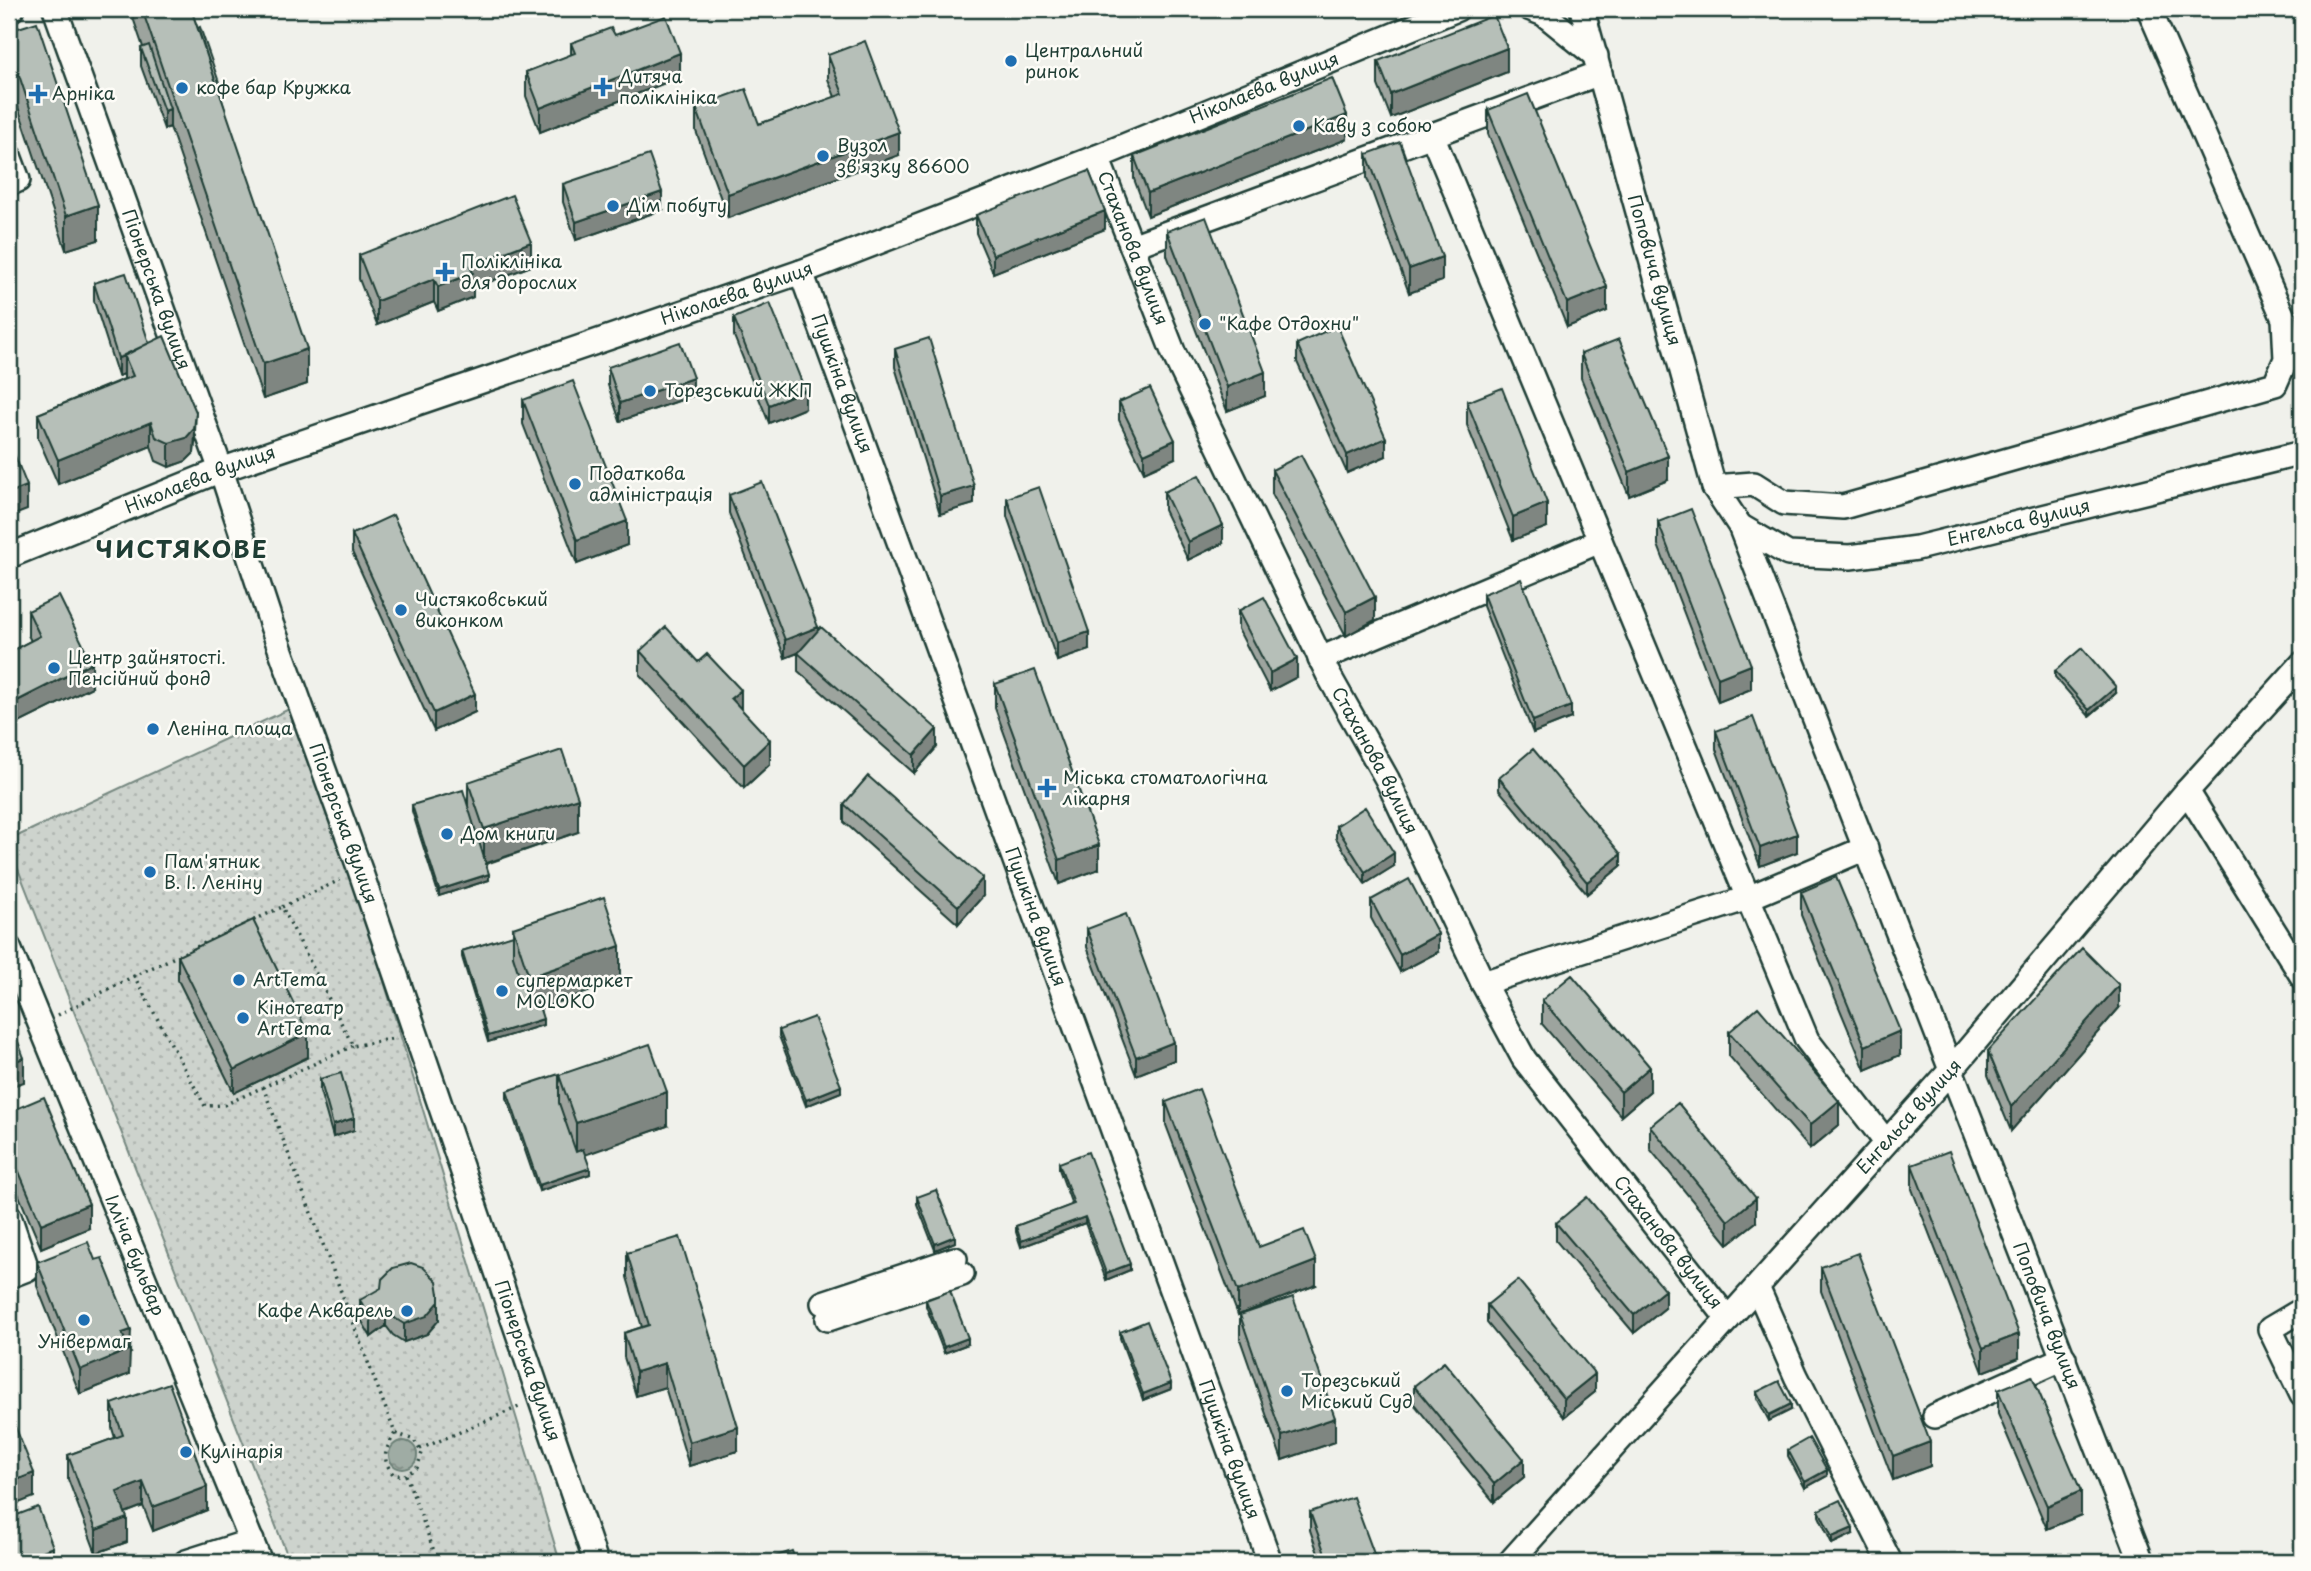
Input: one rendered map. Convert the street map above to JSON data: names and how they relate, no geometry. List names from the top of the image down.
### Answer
{
  "streets": {
    "street": [
      "Ніколаєва вулиця",
      "Стаханова вулиця",
      "Поповича вулиця",
      "Піонерська вулиця",
      "Пушкіна вулиця",
      "Енгельса вулиця",
      "Ілліча бульвар"
    ]
  },
  "crossings": [
    ["Ніколаєва вулиця", "Стаханова вулиця"],
    ["Ніколаєва вулиця", "Піонерська вулиця"],
    ["Ніколаєва вулиця", "Пушкіна вулиця"],
    ["Стаханова вулиця", "Енгельса вулиця"],
    ["Поповича вулиця", "Енгельса вулиця"]
  ],
  "districts": ["ЧИСТЯКОВЕ"],
  "places": {
    "other": [
      "Центральний ринок",
      "кофе бар Кружка",
      "Каву з собою",
      "Вузол зв'язку 86600",
      "Дім побуту",
      "\"Кафе Отдохни\"",
      "Торезський ЖКП",
      "Податкова адміністрація",
      "Чистяковський виконком",
      "Центр зайнятості. Пенсійний фонд",
      "Леніна площа",
      "Дом книги",
      "Пам'ятник В. І. Леніну",
      "ArtTema",
      "супермаркет MOLOKO",
      "Кінотеатр ArtTema",
      "Кафе Акварель",
      "Універмаг",
      "Торезський Міський Суд",
      "Кулінарія"
    ],
    "health": [
      "Дитяча поліклініка",
      "Арніка",
      "Поліклініка для дорослих",
      "Міська стоматологічна лікарня"
    ]
  }
}
